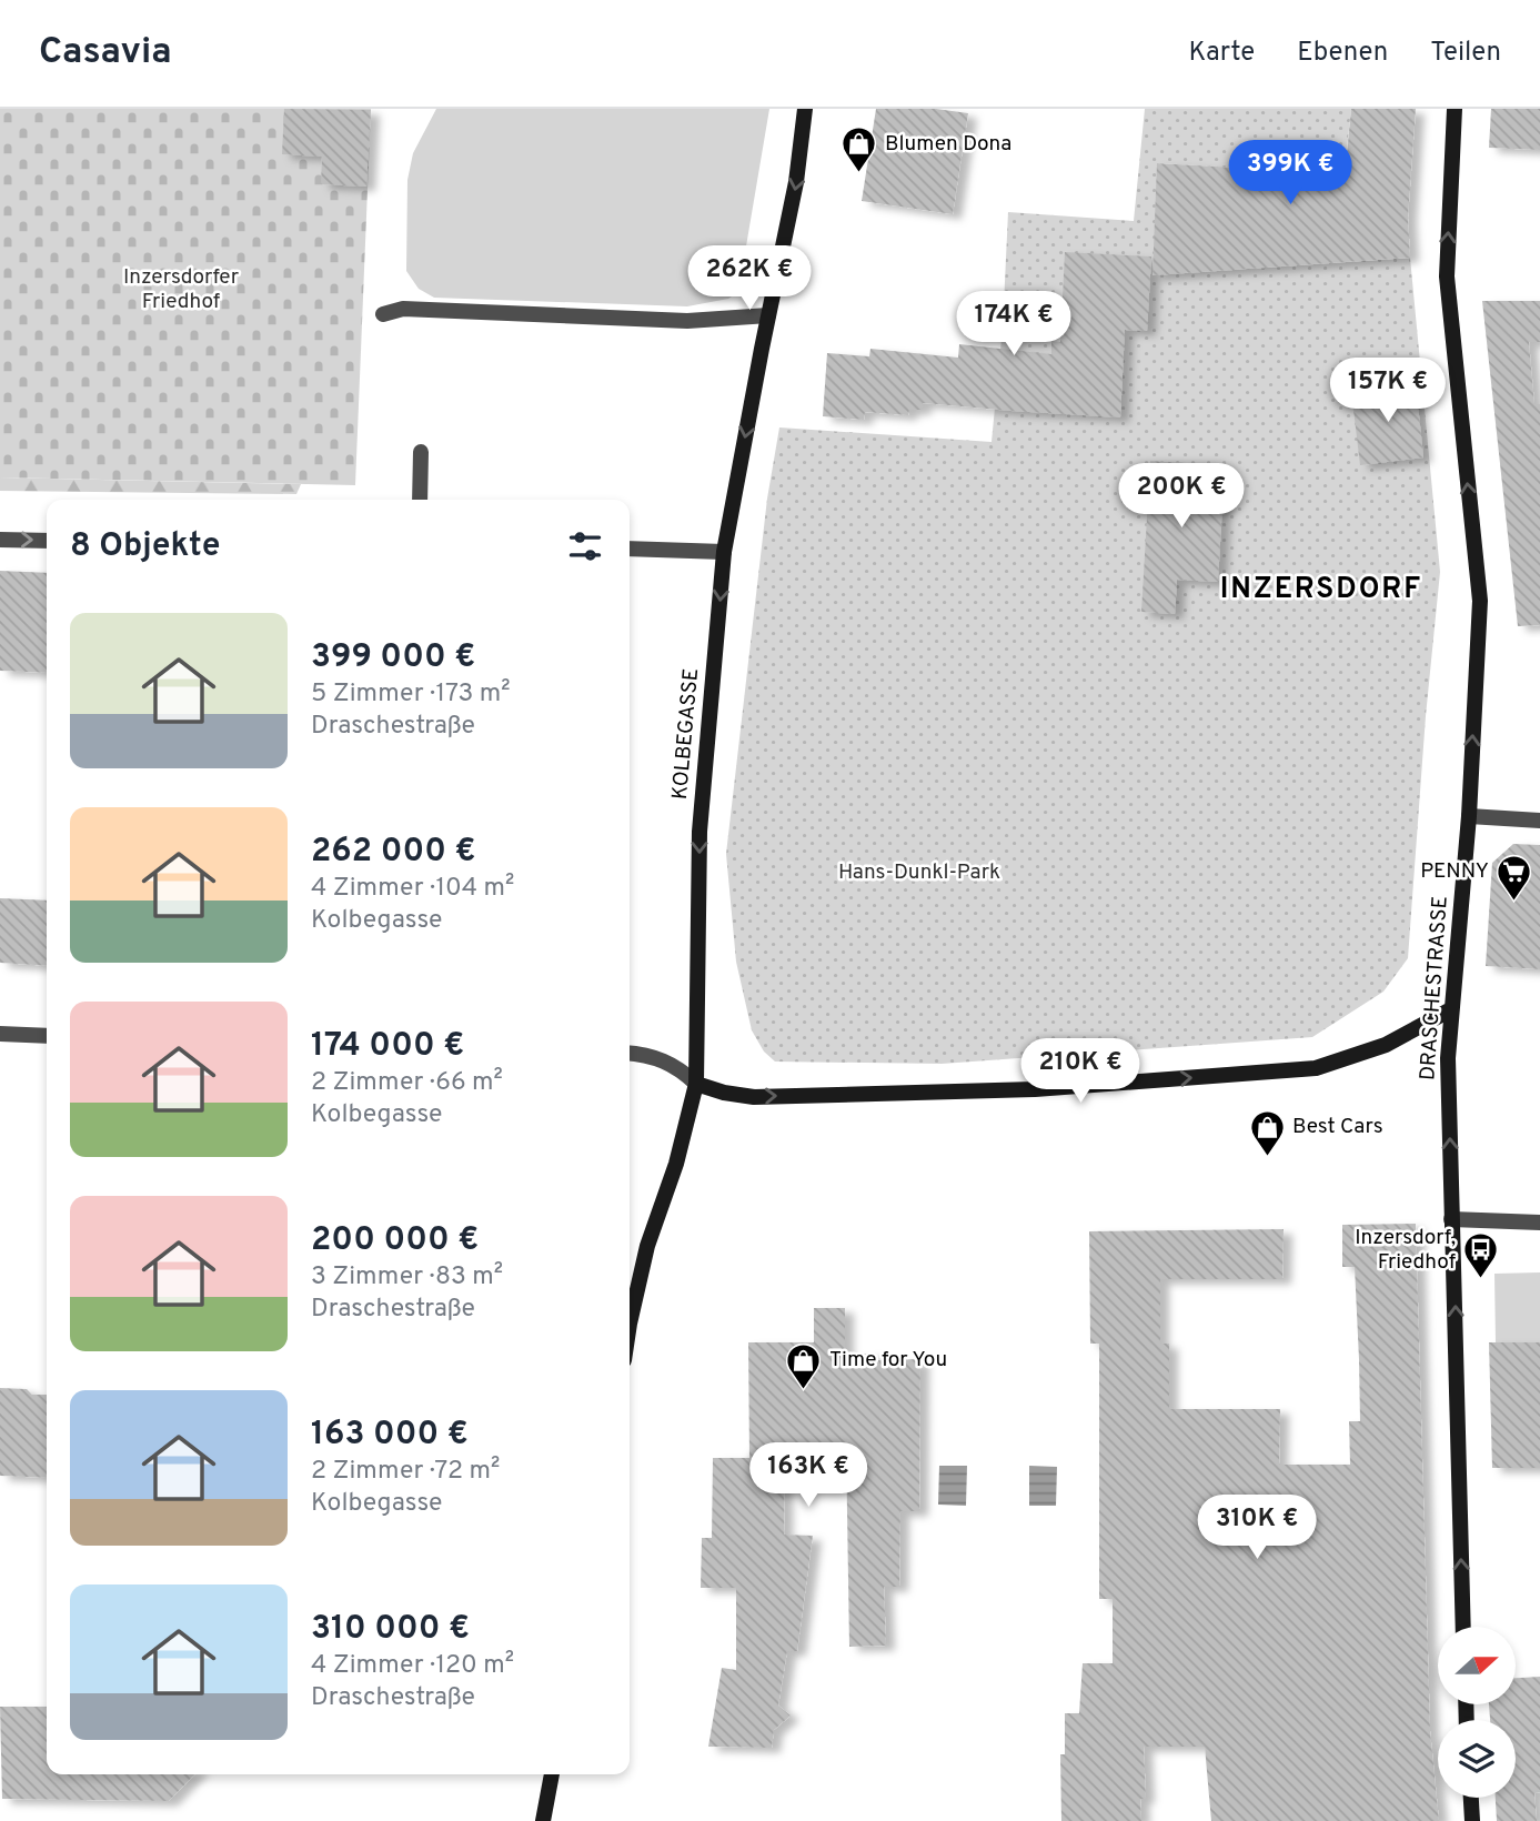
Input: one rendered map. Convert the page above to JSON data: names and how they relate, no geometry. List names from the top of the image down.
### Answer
{
  "streets": {
    "main road": ["KOLBEGASSE", "DRASCHESTRASSE"]
  },
  "one_way": ["KOLBEGASSE", "DRASCHESTRASSE"],
  "districts": ["INZERSDORF"],
  "parks": ["Inzersdorfer Friedhof", "Hans-Dunkl-Park"],
  "places": {
    "shop": ["Blumen Dona", "Best Cars", "Time for You"],
    "supermarket": ["PENNY"],
    "bus stop": ["Inzersdorf, Friedhof"]
  },
  "north": "right",
  "page": {
    "header": "Casavia",
    "nav": ["Karte", "Ebenen", "Teilen"],
    "price": [
      "399K €",
      "262K €",
      "174K €",
      "157K €",
      "200K €",
      "210K €",
      "163K €",
      "310K €"
    ],
    "heading": "8 Objekte",
    "list": [
      {
        "name": "399 000 €",
        "note": "5 Zimmer · 173 m² · Draschestraße"
      },
      {
        "name": "262 000 €",
        "note": "4 Zimmer · 104 m² · Kolbegasse"
      },
      {
        "name": "174 000 €",
        "note": "2 Zimmer · 66 m² · Kolbegasse"
      },
      {
        "name": "200 000 €",
        "note": "3 Zimmer · 83 m² · Draschestraße"
      },
      {
        "name": "163 000 €",
        "note": "2 Zimmer · 72 m² · Kolbegasse"
      },
      {
        "name": "310 000 €",
        "note": "4 Zimmer · 120 m² · Draschestraße"
      }
    ]
  }
}
